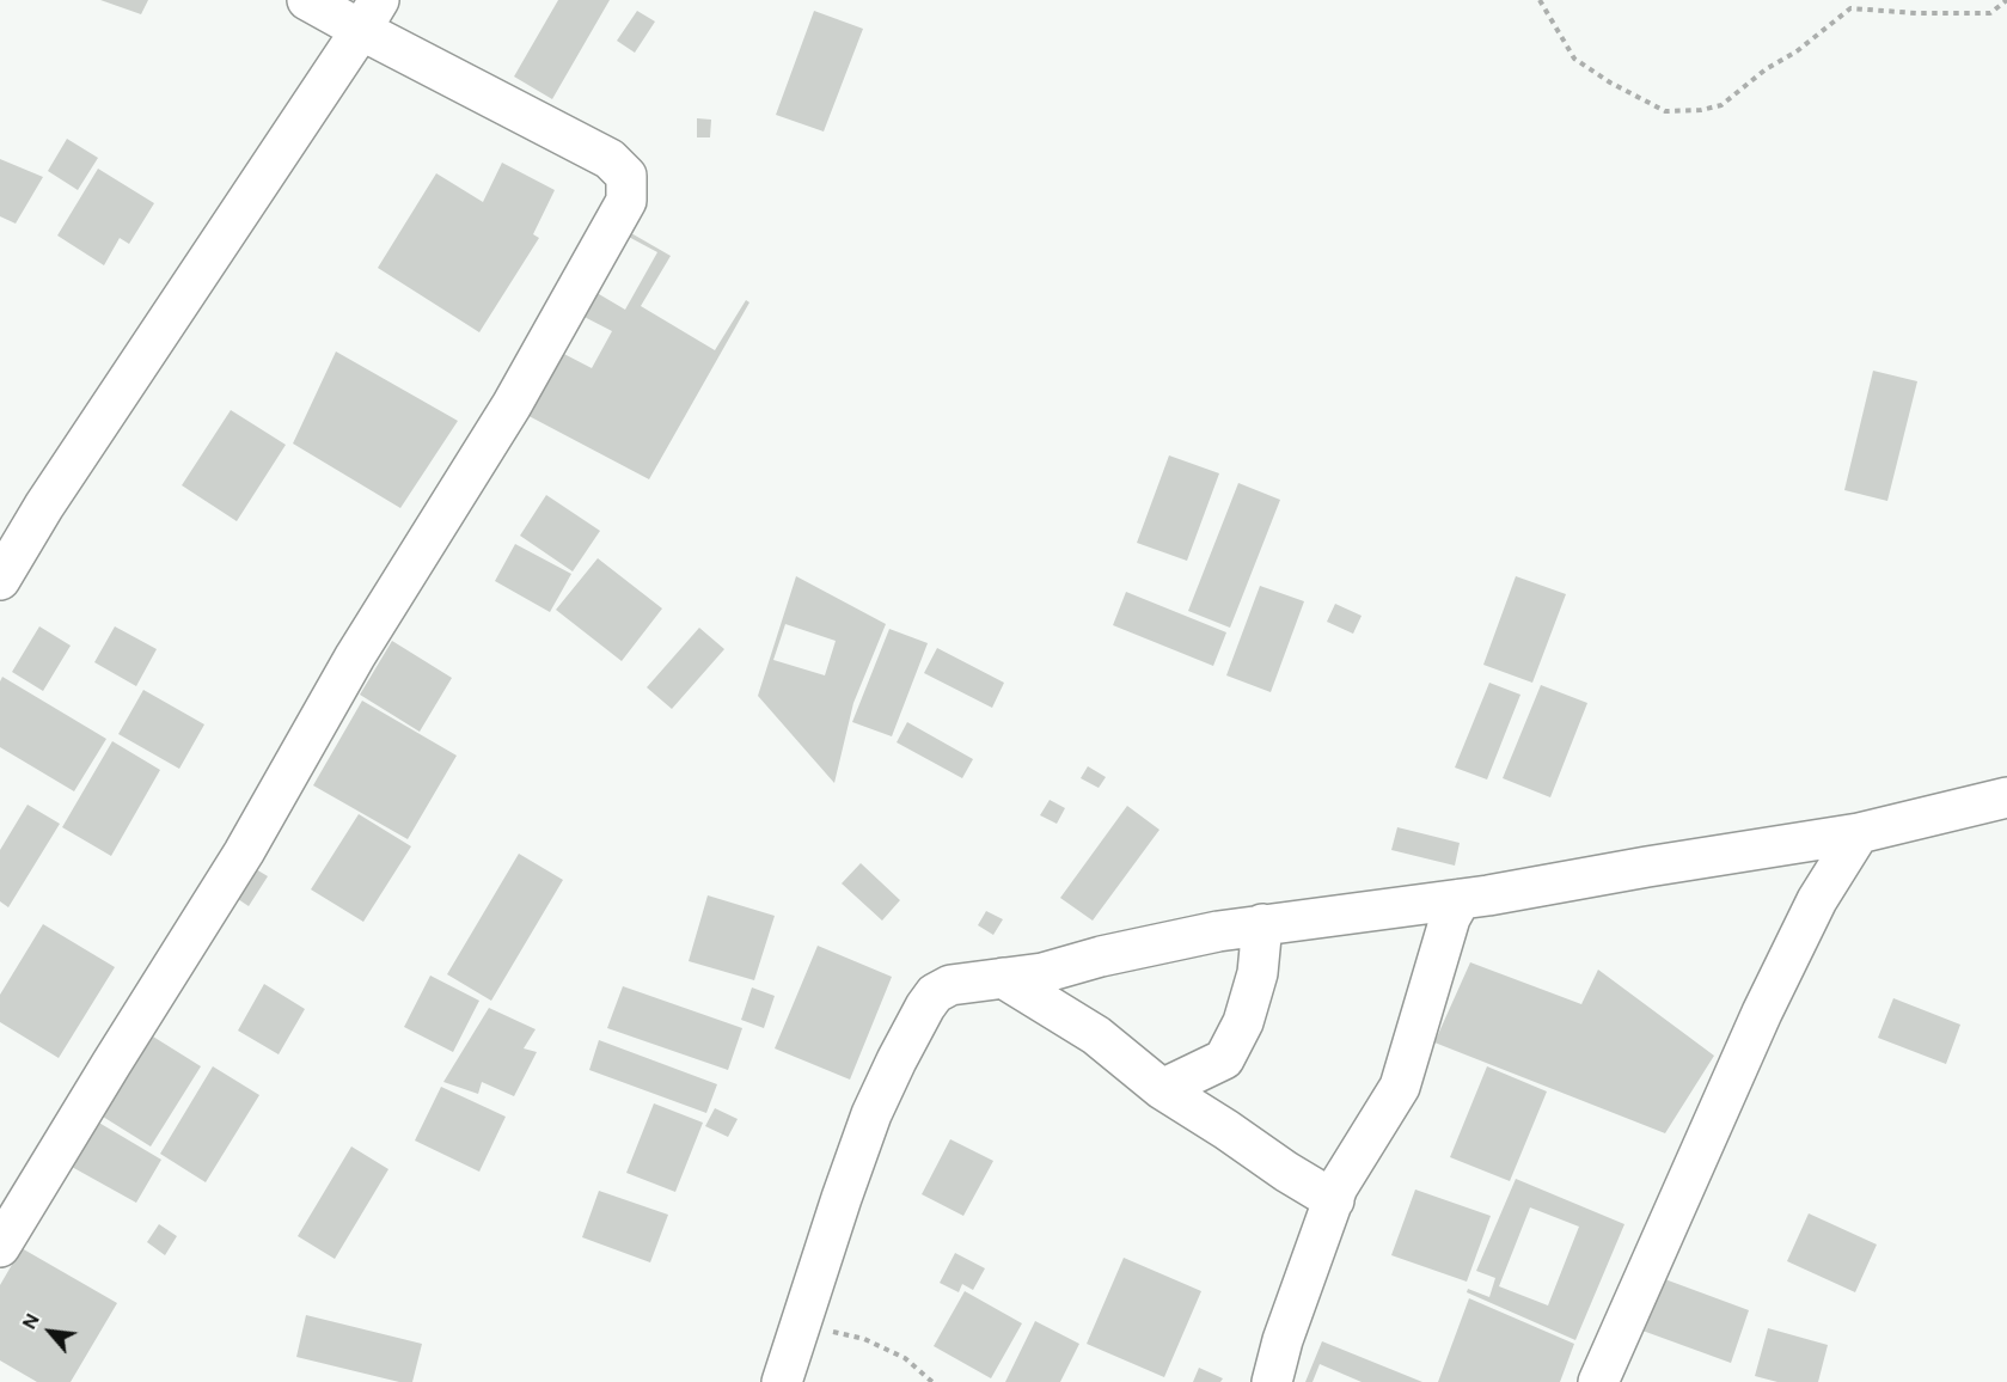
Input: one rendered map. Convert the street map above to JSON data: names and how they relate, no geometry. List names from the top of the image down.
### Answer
{
  "north": "top left"
}
